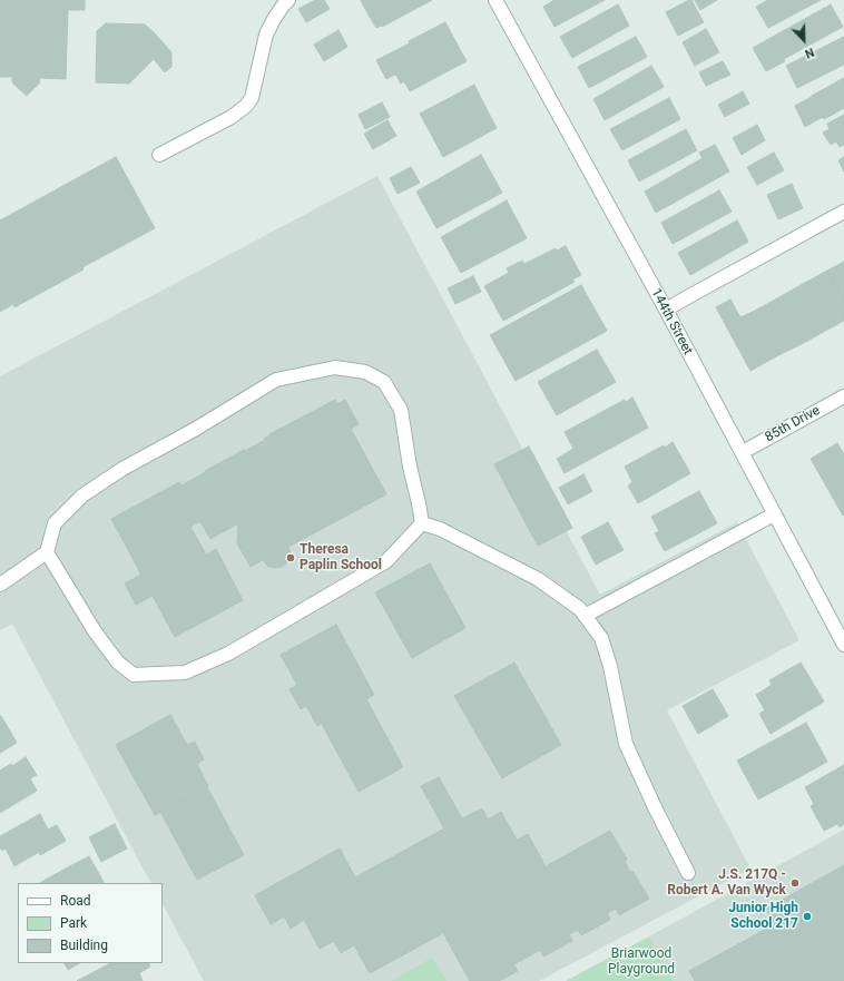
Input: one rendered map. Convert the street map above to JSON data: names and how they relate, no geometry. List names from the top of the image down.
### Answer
{
  "streets": {
    "street": ["144th Street", "85th Drive"]
  },
  "crossings": [
    ["144th Street", "85th Drive"]
  ],
  "parks": ["Briarwood Playground"],
  "places": ["Theresa Paplin School", "J.S. 217Q - Robert A. Van Wyck", "Junior High School 217"],
  "legend": ["Road", "Park", "Building"],
  "north": "bottom right"
}
